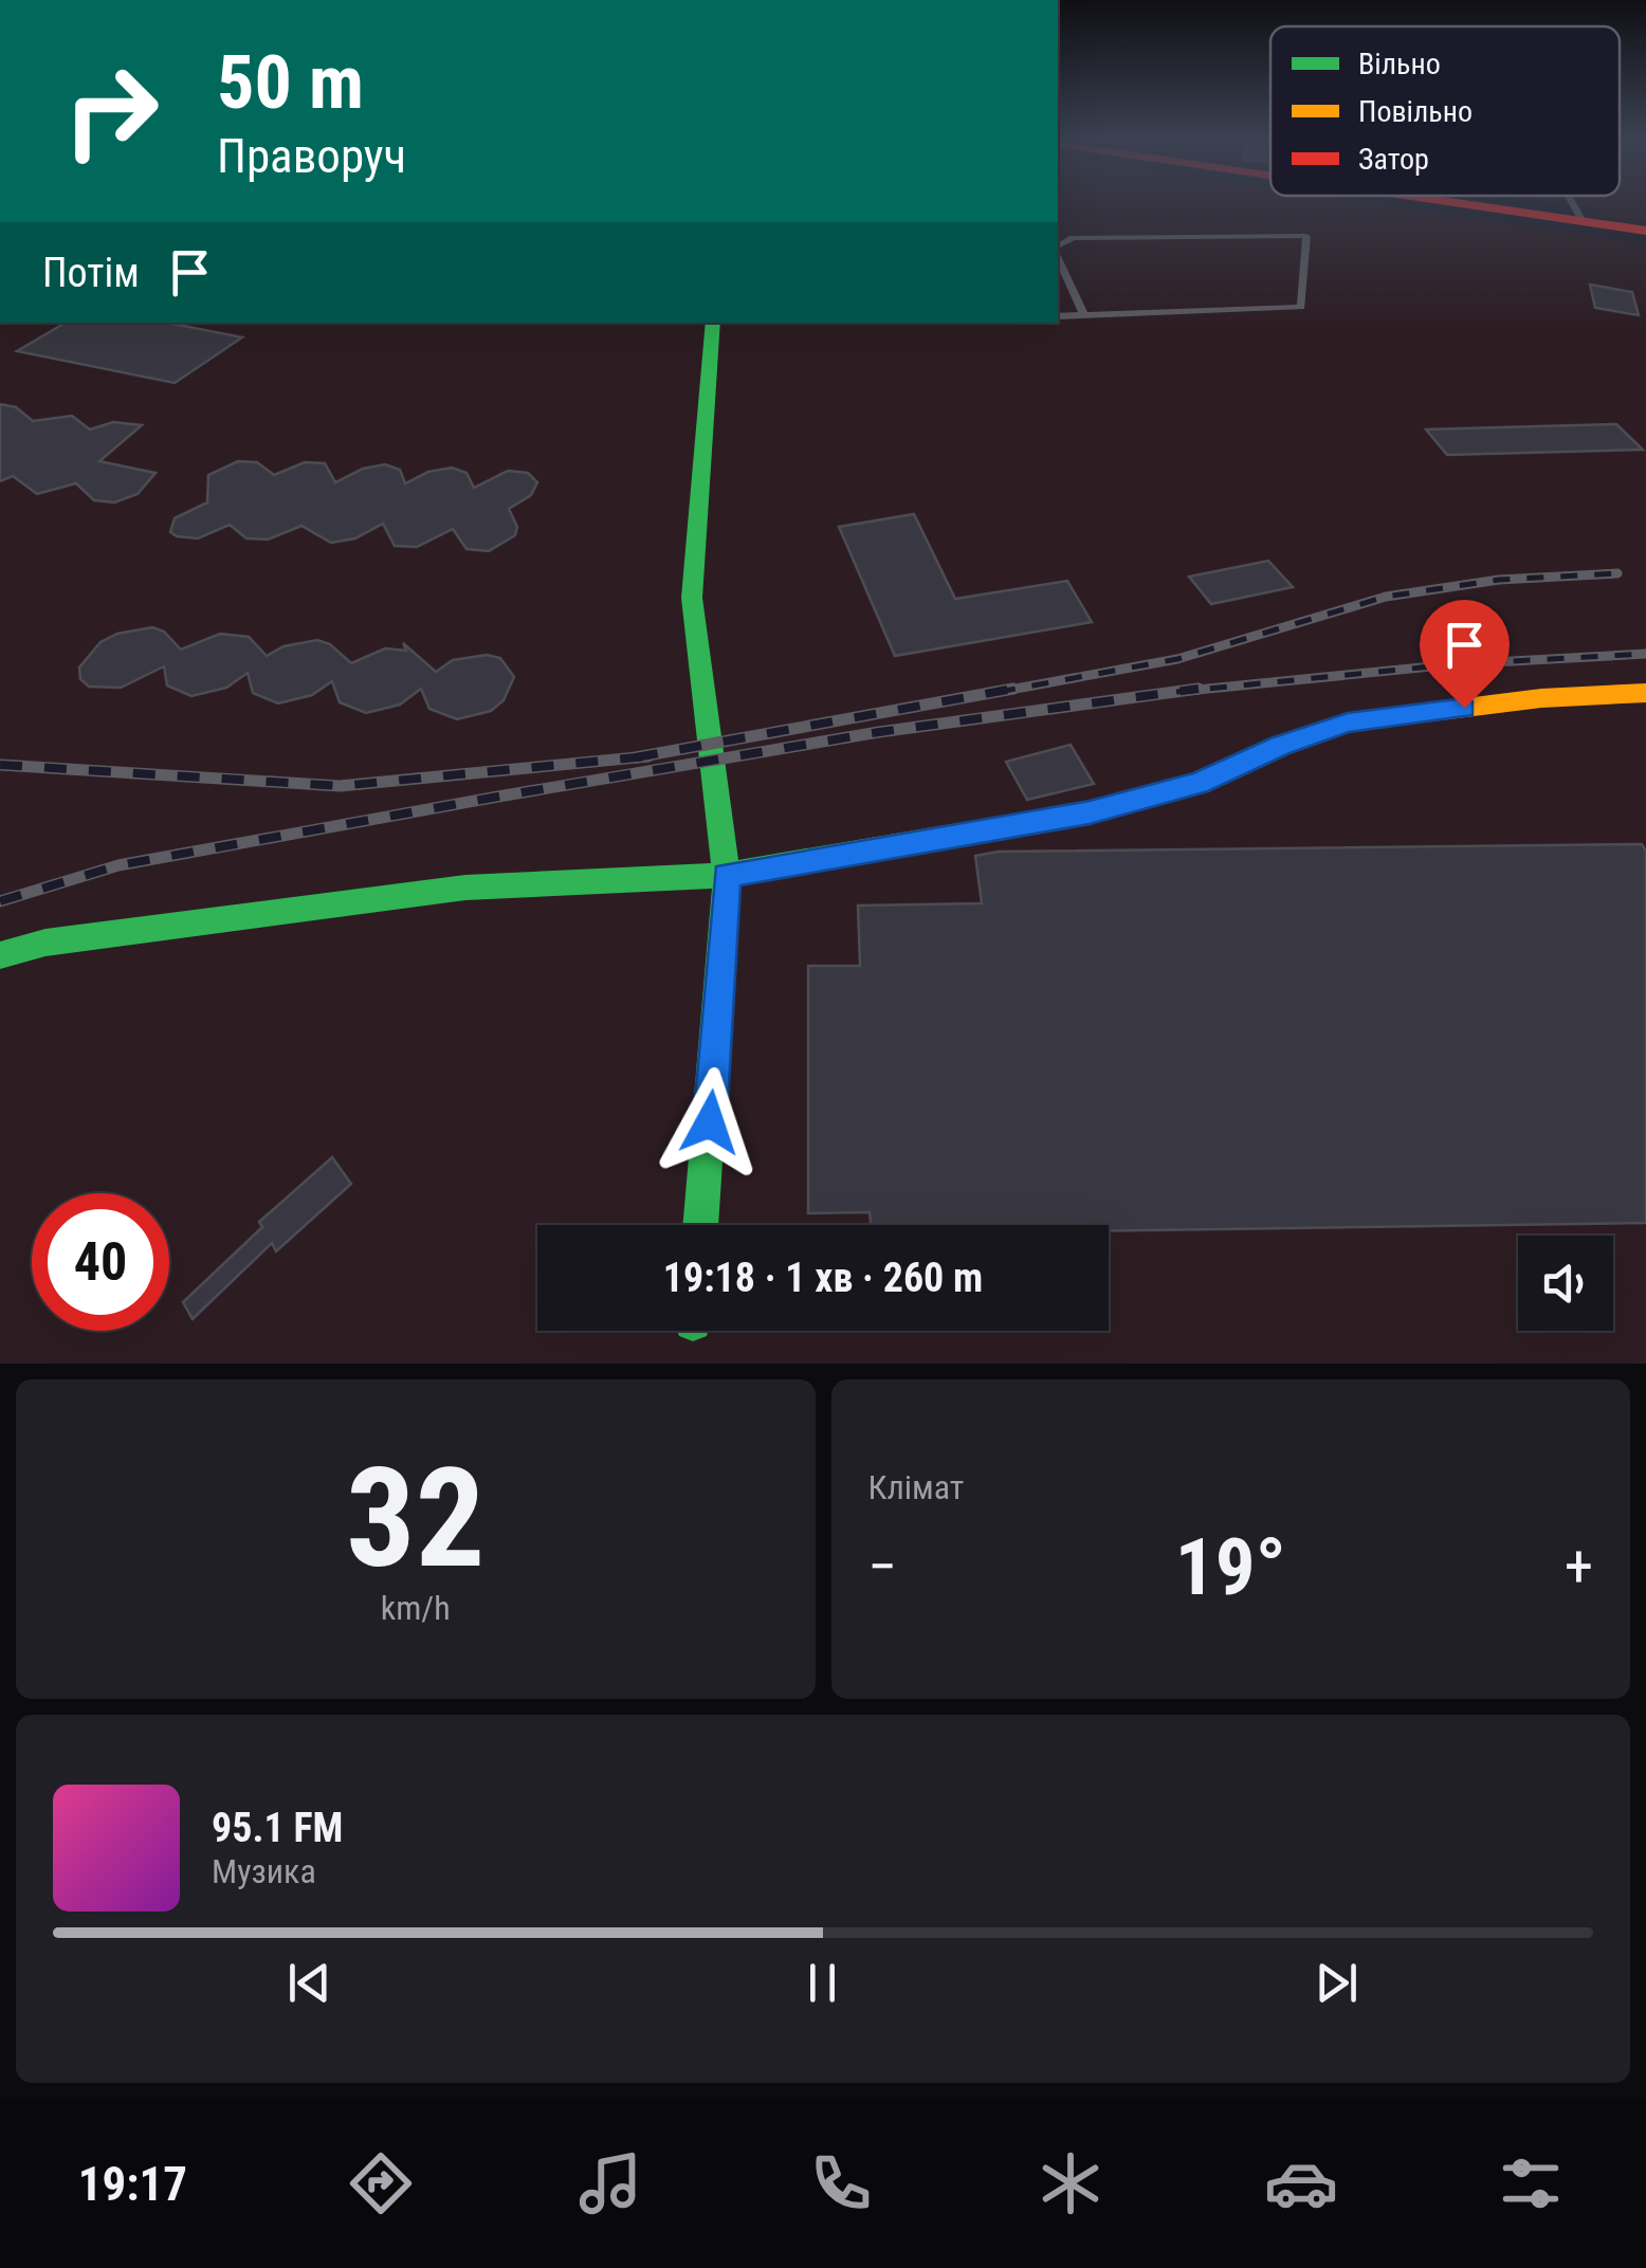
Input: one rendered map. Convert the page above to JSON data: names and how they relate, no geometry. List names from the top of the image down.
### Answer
{
  "legend": ["Вільно", "Повільно", "Затор"],
  "page": {
    "turn": ["50 m", "Праворуч"],
    "then": "Потім",
    "limit": "40",
    "trip": "19:18 · 1 хв · 260 m",
    "tile": [
      ["32", "km/h"],
      "Клімат"
    ],
    "heat": ["−", "19°", "+"],
    "song": ["95.1 FM", "Музика"],
    "tabs": "19:17"
  }
}
